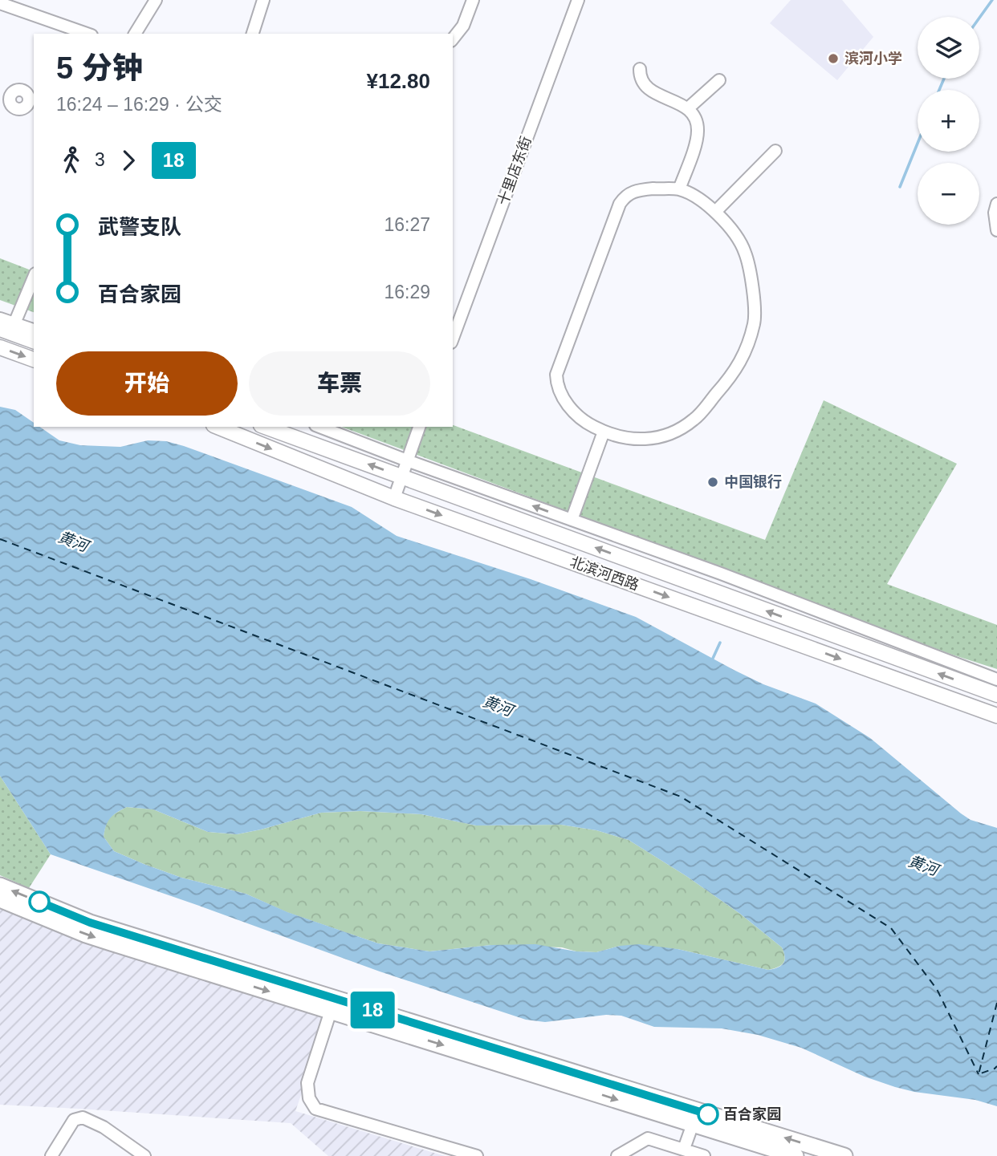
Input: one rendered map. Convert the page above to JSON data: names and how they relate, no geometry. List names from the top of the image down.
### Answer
{
  "streets": {
    "main road": ["北滨河西路"],
    "street": ["十里店东街"]
  },
  "water": ["黄河"],
  "places": ["滨河小学", "中国银行", "百合家园"],
  "lines": ["bus line 18"],
  "page": {
    "on_map": "18",
    "map_buttons": ["+", "−"],
    "heading": ["5 分钟", "16:24 – 16:29 · 公交", "¥12.80"],
    "legs": ["3", "18"],
    "list": [
      {
        "name": "武警支队",
        "value": "16:27"
      },
      {
        "name": "百合家园",
        "value": "16:29"
      }
    ],
    "buttons": ["开始", "车票"]
  }
}
